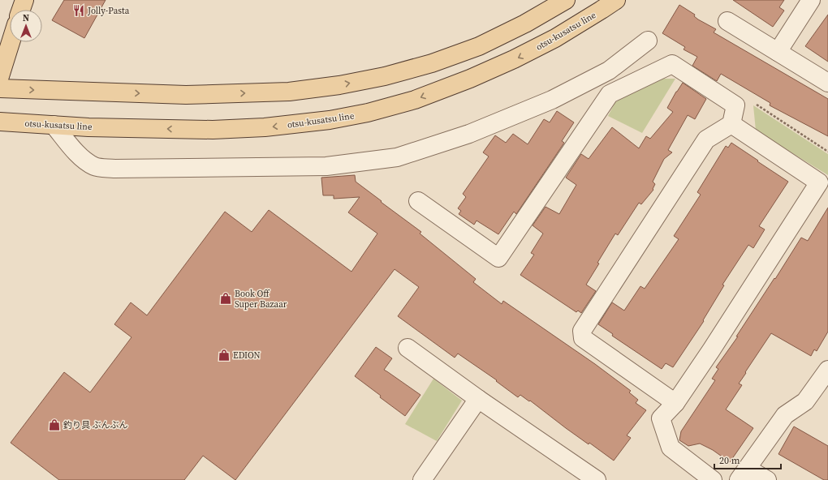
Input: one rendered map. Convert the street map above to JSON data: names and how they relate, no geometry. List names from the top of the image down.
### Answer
{
  "streets": {
    "main road": ["otsu-kusatsu line"]
  },
  "places": {
    "restaurant": ["Jolly-Pasta"],
    "shop": ["Book Off Super Bazaar", "EDION", "釣り具 ぶんぶん"]
  },
  "scale_bar": "20 m",
  "north": "top"
}
